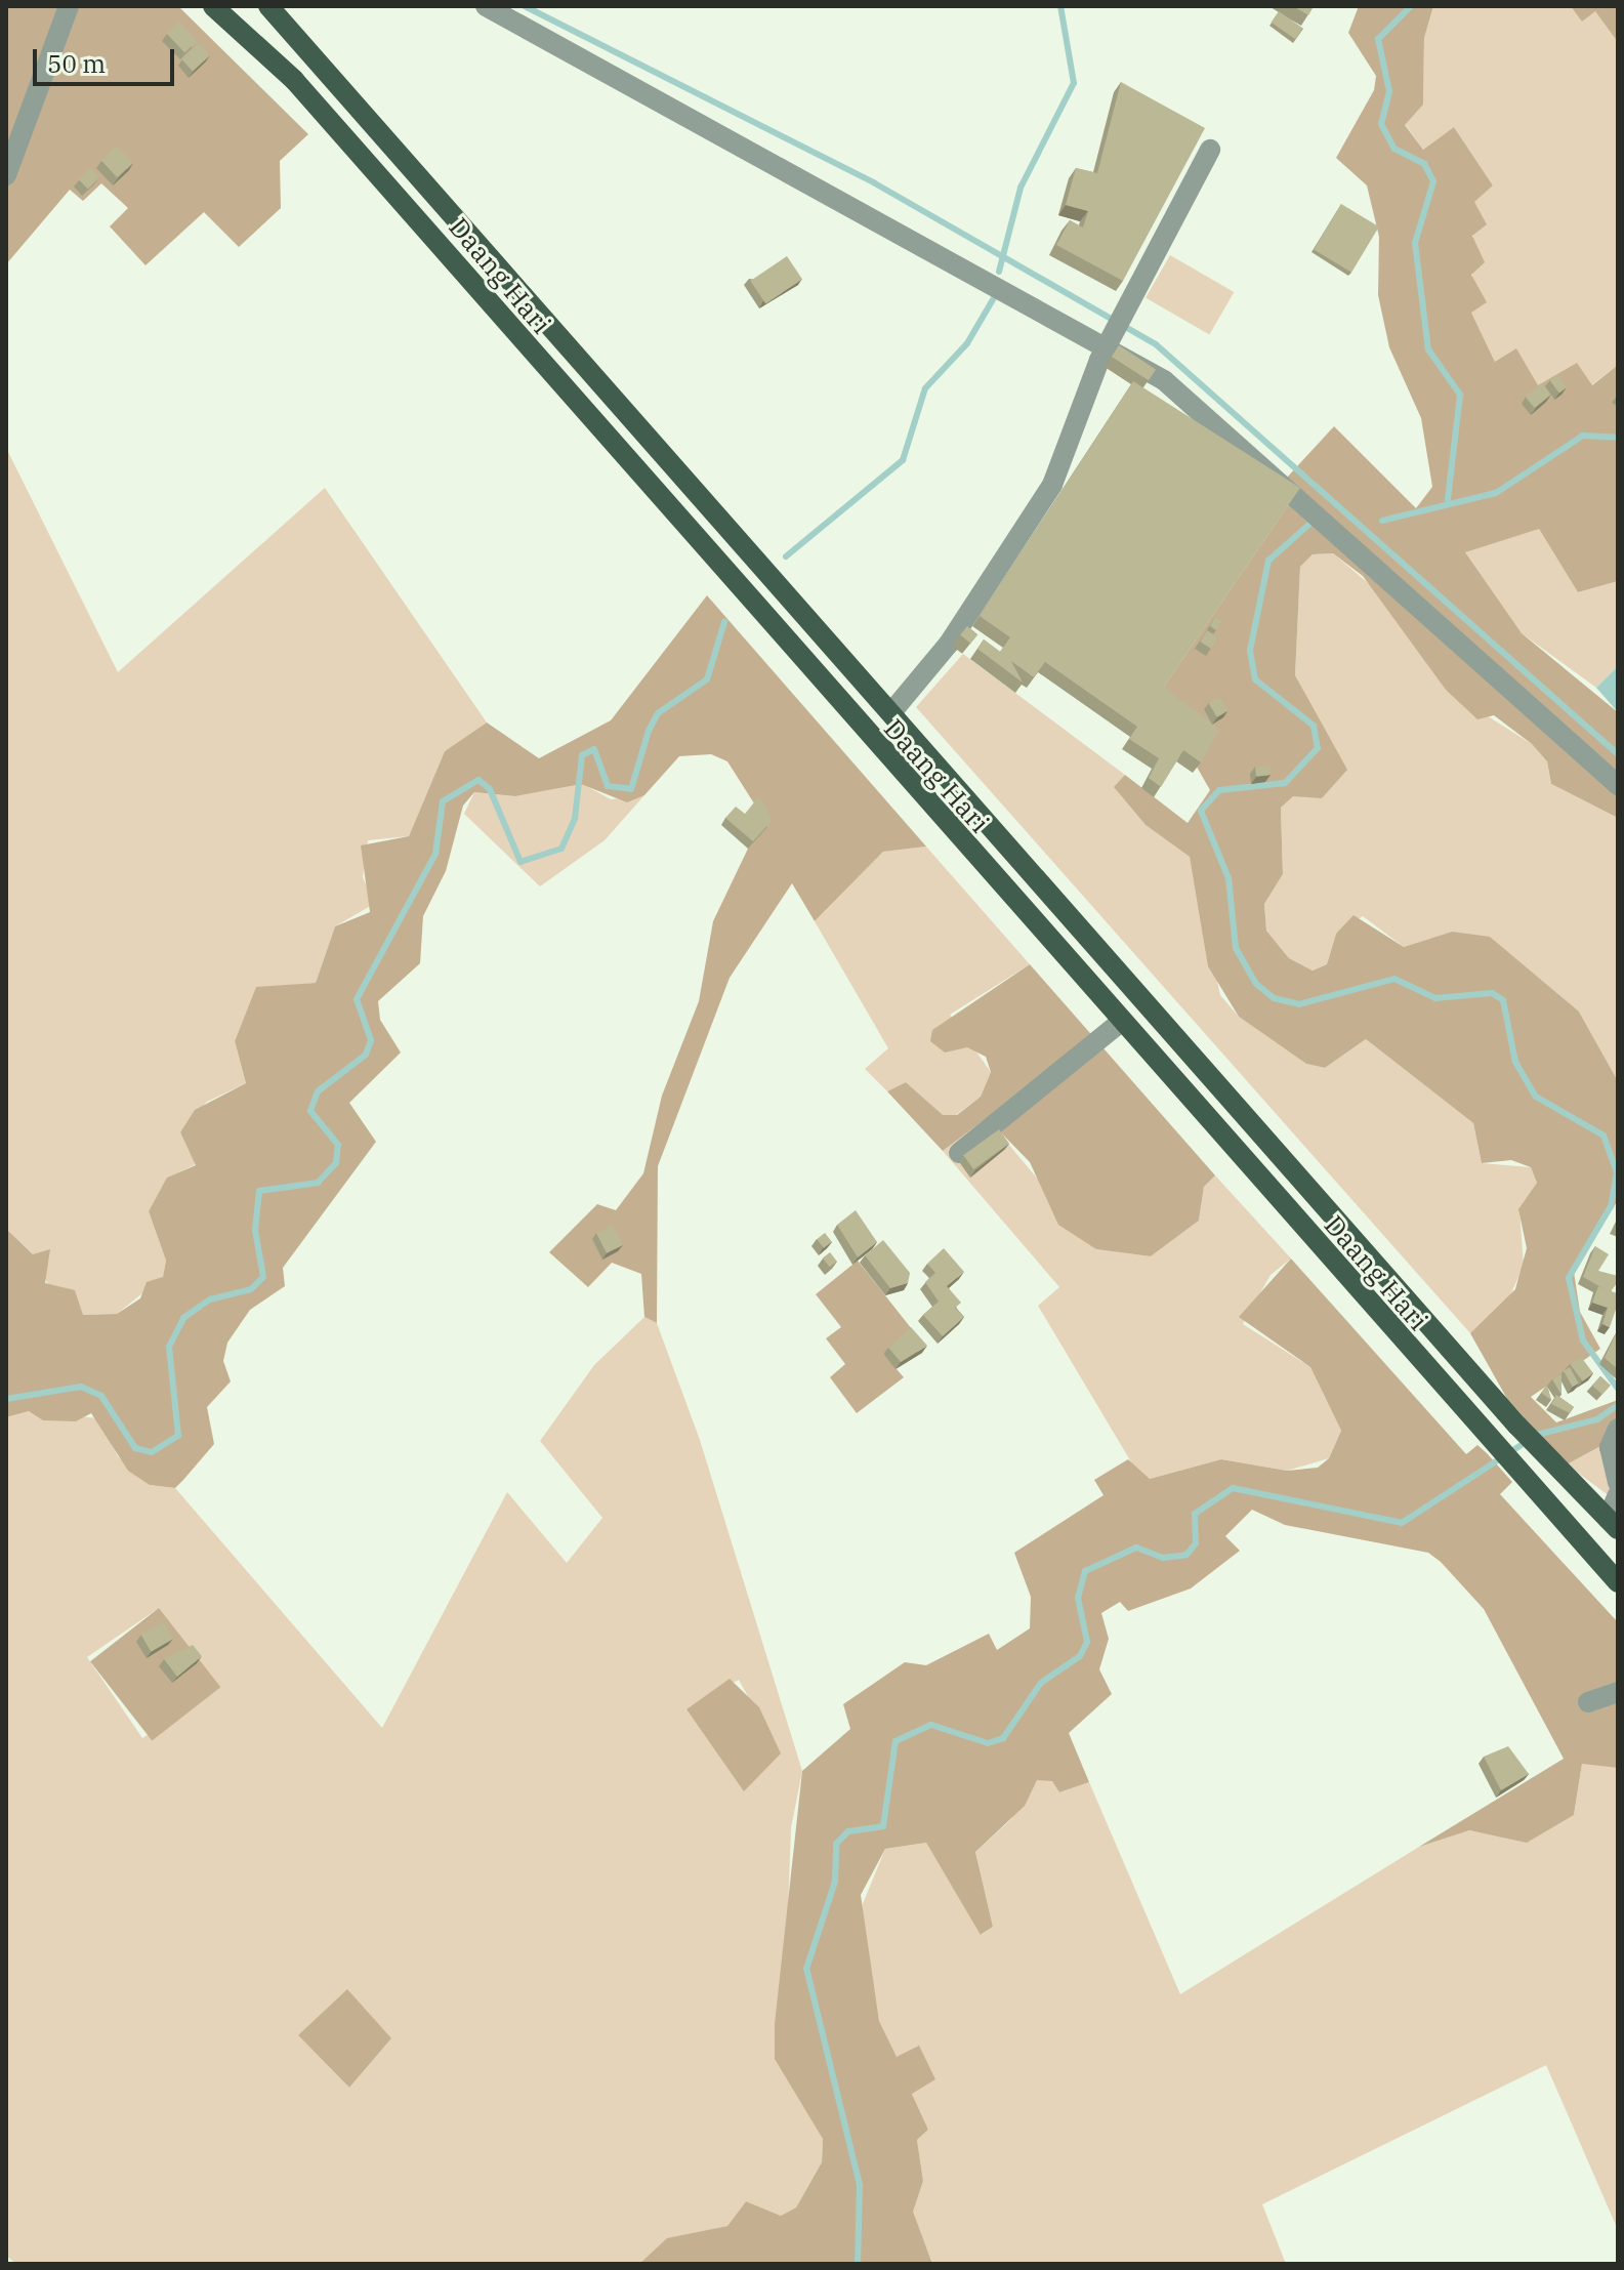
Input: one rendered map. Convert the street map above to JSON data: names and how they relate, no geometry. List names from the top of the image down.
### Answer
{
  "streets": {
    "main road": ["Daang Hari"]
  },
  "scale_bar": "50 m"
}
